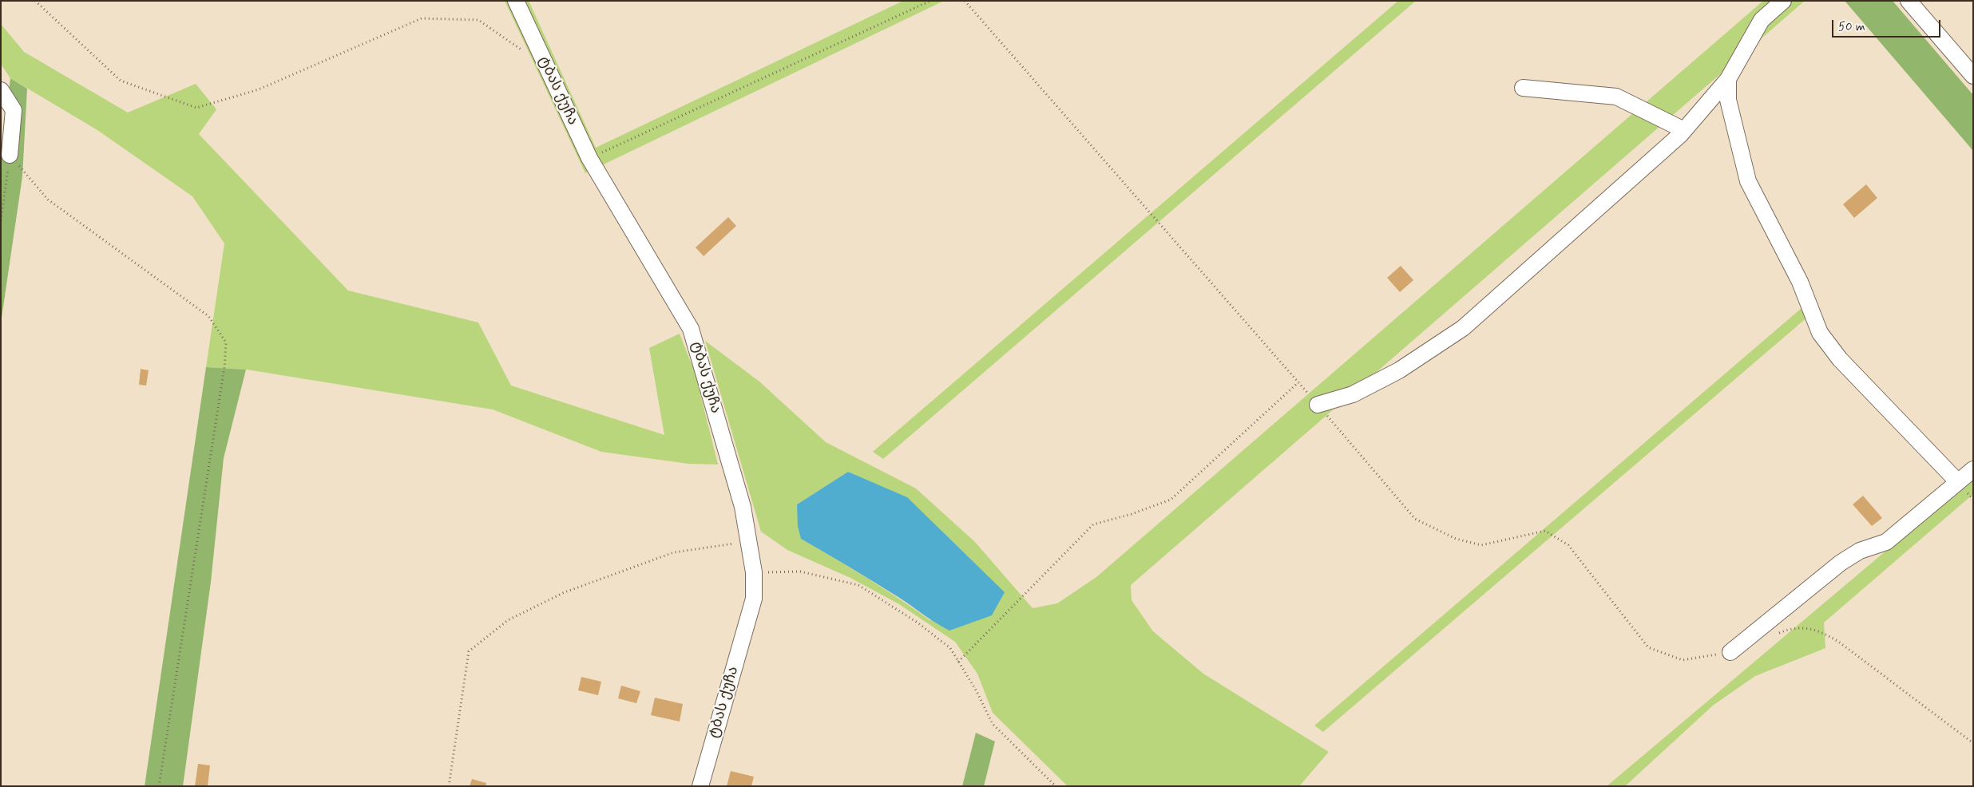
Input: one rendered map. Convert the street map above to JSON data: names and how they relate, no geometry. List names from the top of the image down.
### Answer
{
  "streets": {
    "street": ["ტბას ქუჩა"]
  },
  "scale_bar": "50 m"
}
